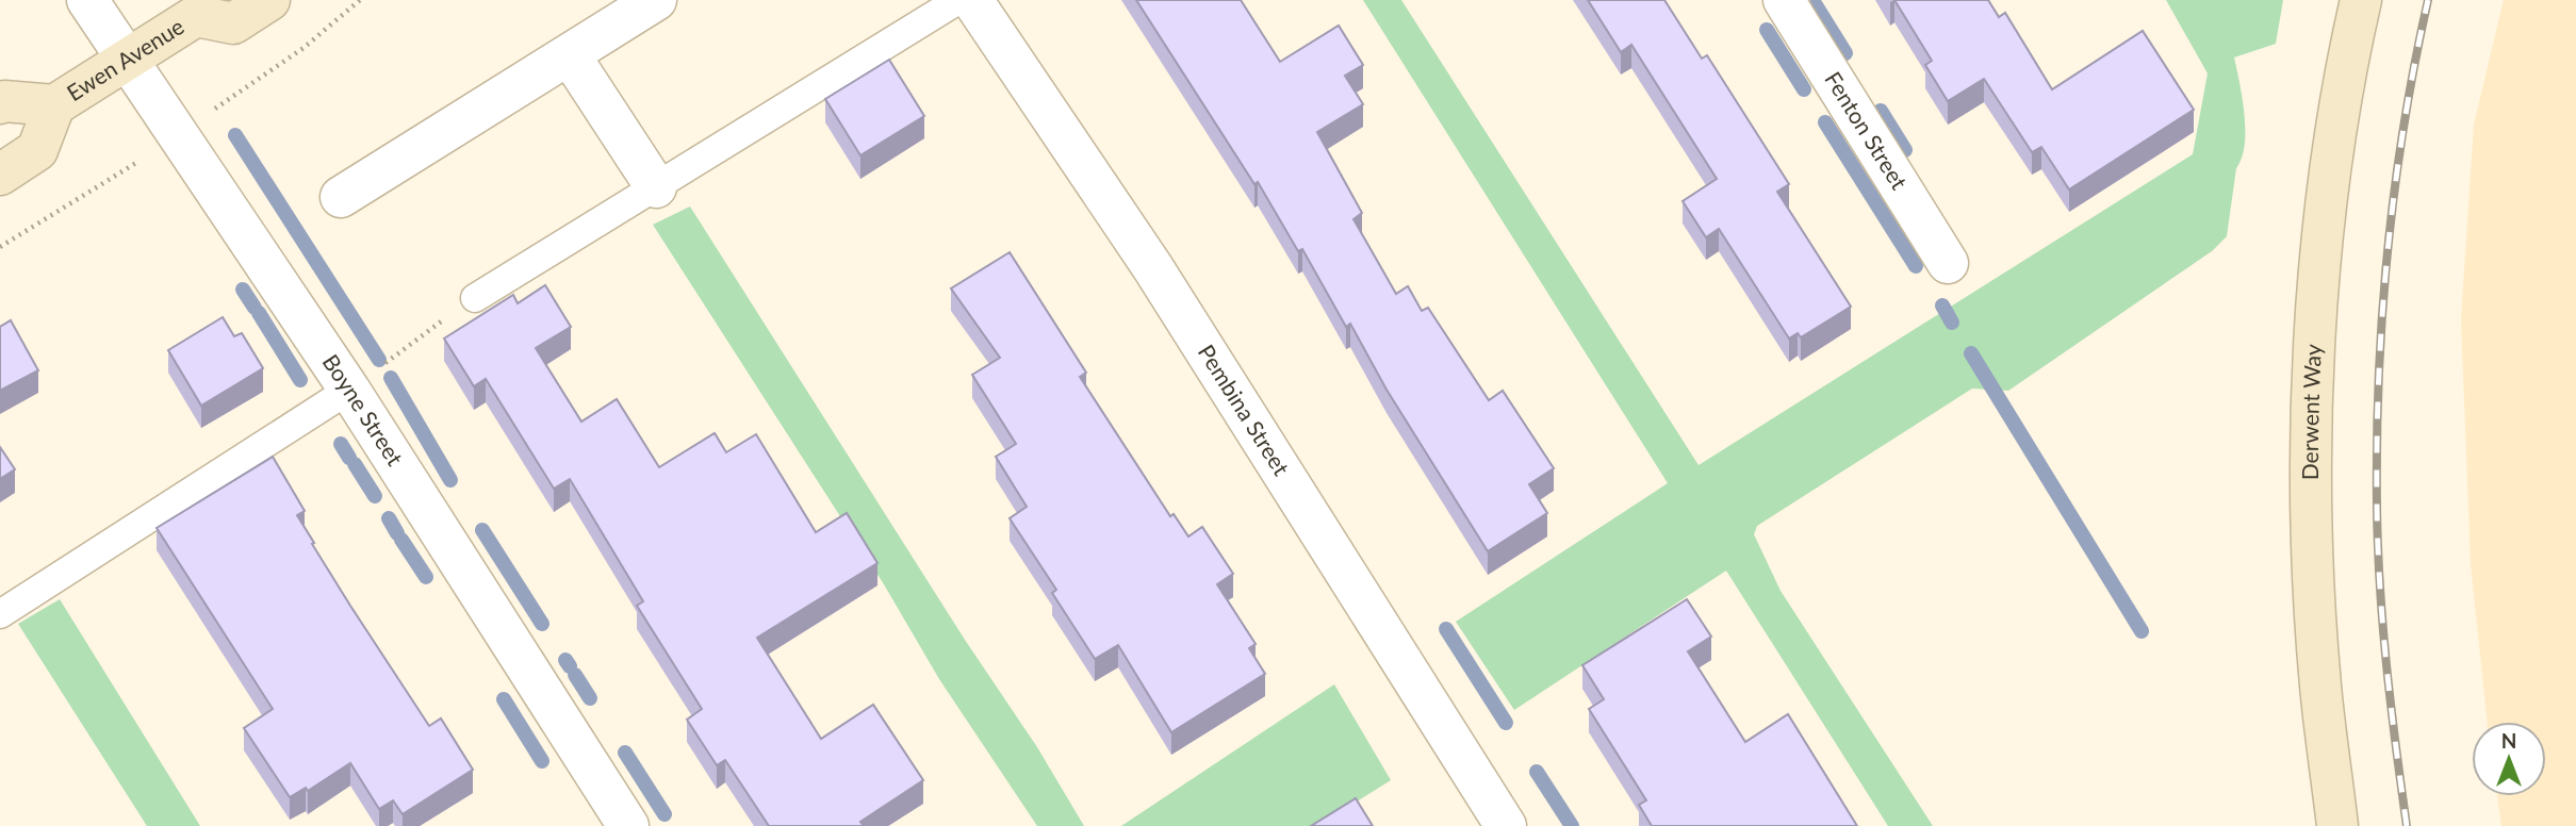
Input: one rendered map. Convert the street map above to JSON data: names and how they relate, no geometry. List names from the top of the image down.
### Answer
{
  "streets": {
    "main road": ["Ewen Avenue", "Derwent Way"],
    "street": ["Fenton Street", "Boyne Street", "Pembina Street"]
  },
  "crossings": [
    ["Ewen Avenue", "Boyne Street"]
  ],
  "north": "top"
}
